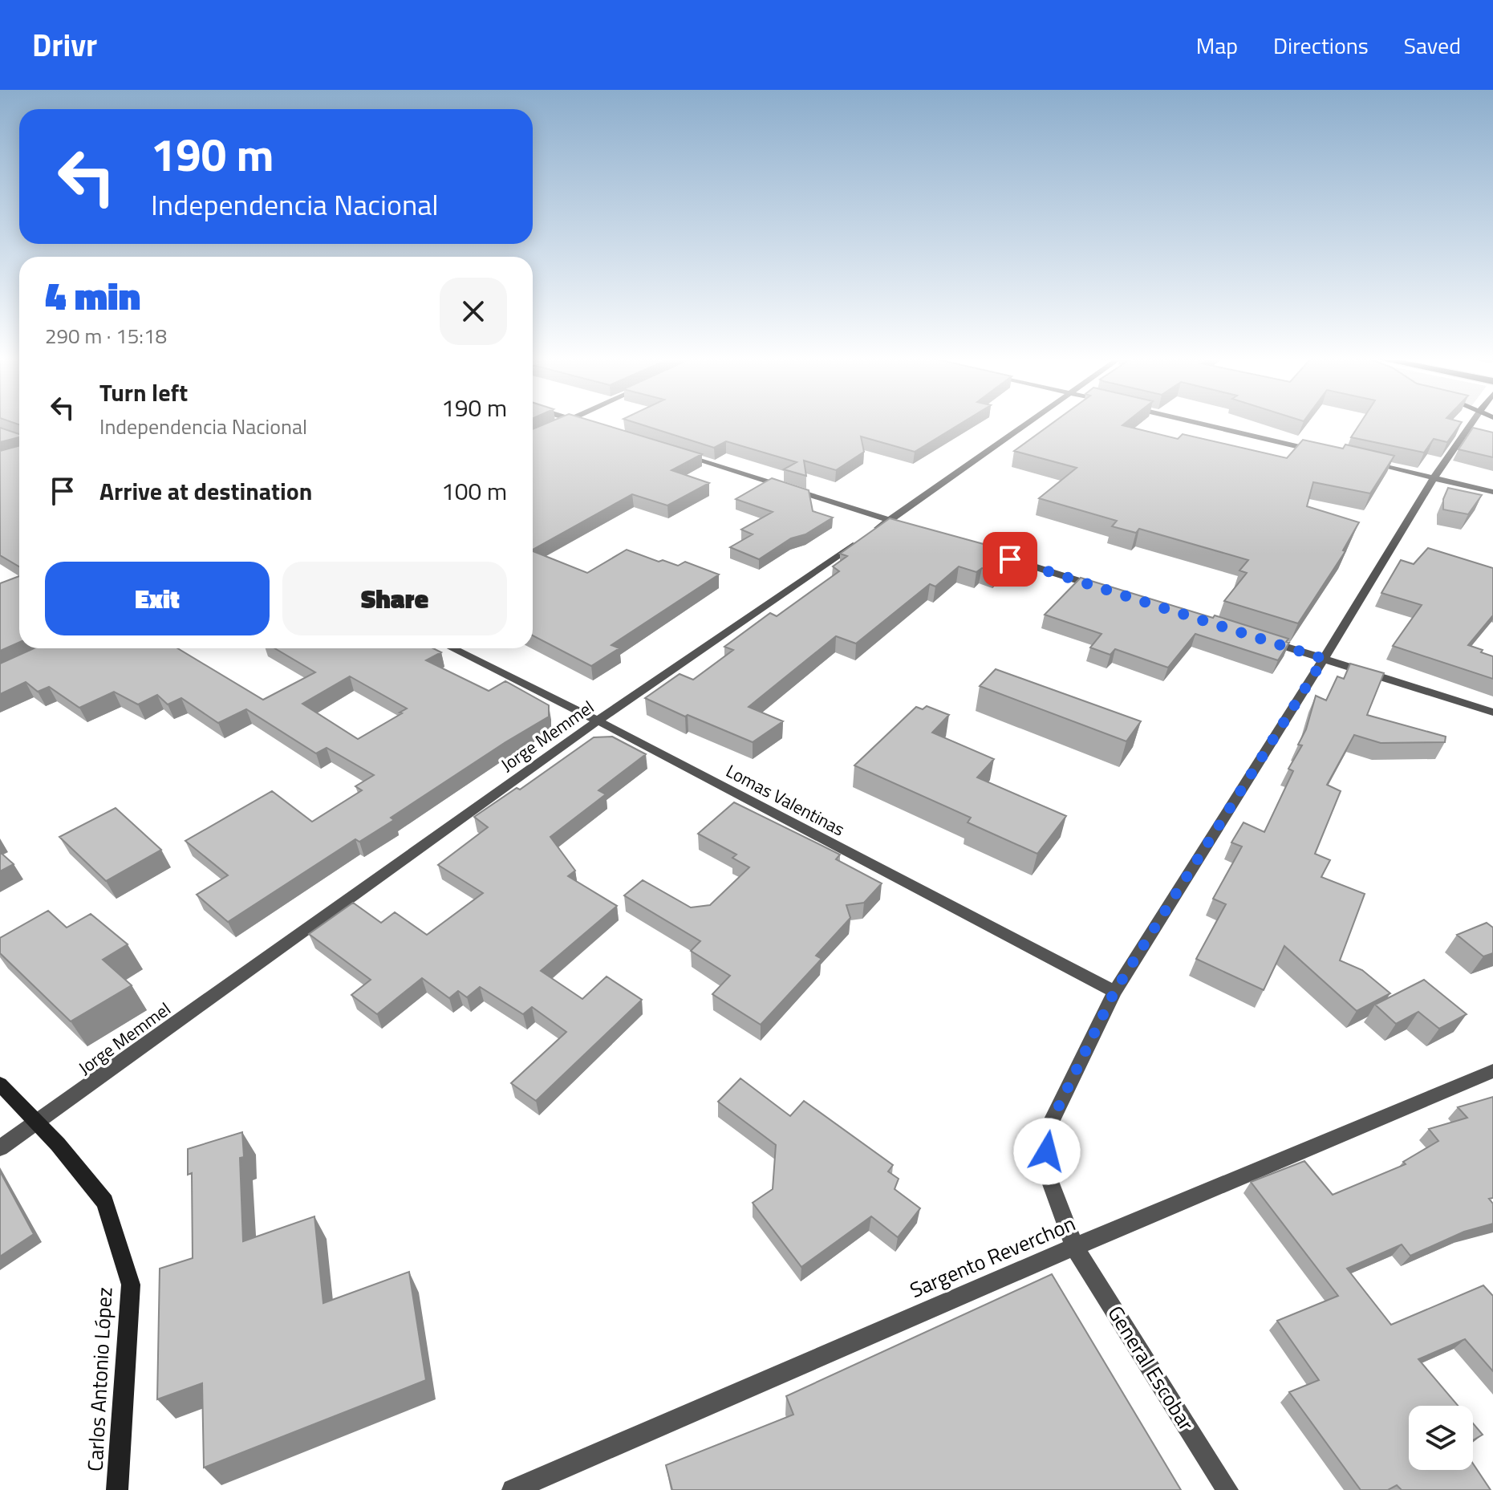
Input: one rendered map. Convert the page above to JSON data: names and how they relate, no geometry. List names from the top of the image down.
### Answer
{
  "streets": {
    "main road": ["Carlos Antonio López"],
    "street": [
      "Jorge Memmel",
      "Lomas Valentinas",
      "Sargento Reverchon",
      "General Escobar"
    ]
  },
  "crossings": [
    ["Jorge Memmel", "Lomas Valentinas"],
    ["Jorge Memmel", "Carlos Antonio López"],
    ["Lomas Valentinas", "General Escobar"],
    ["Sargento Reverchon", "General Escobar"]
  ],
  "page": {
    "header": "Drivr",
    "nav": ["Map", "Directions", "Saved"],
    "turn": ["190 m", "Independencia Nacional"],
    "heading": ["4 min", "290 m · 15:18"],
    "list": [
      {
        "name": "Turn left",
        "note": "Independencia Nacional",
        "value": "190 m"
      },
      {
        "name": "Arrive at destination",
        "value": "100 m"
      }
    ],
    "buttons": ["Exit", "Share"]
  }
}
